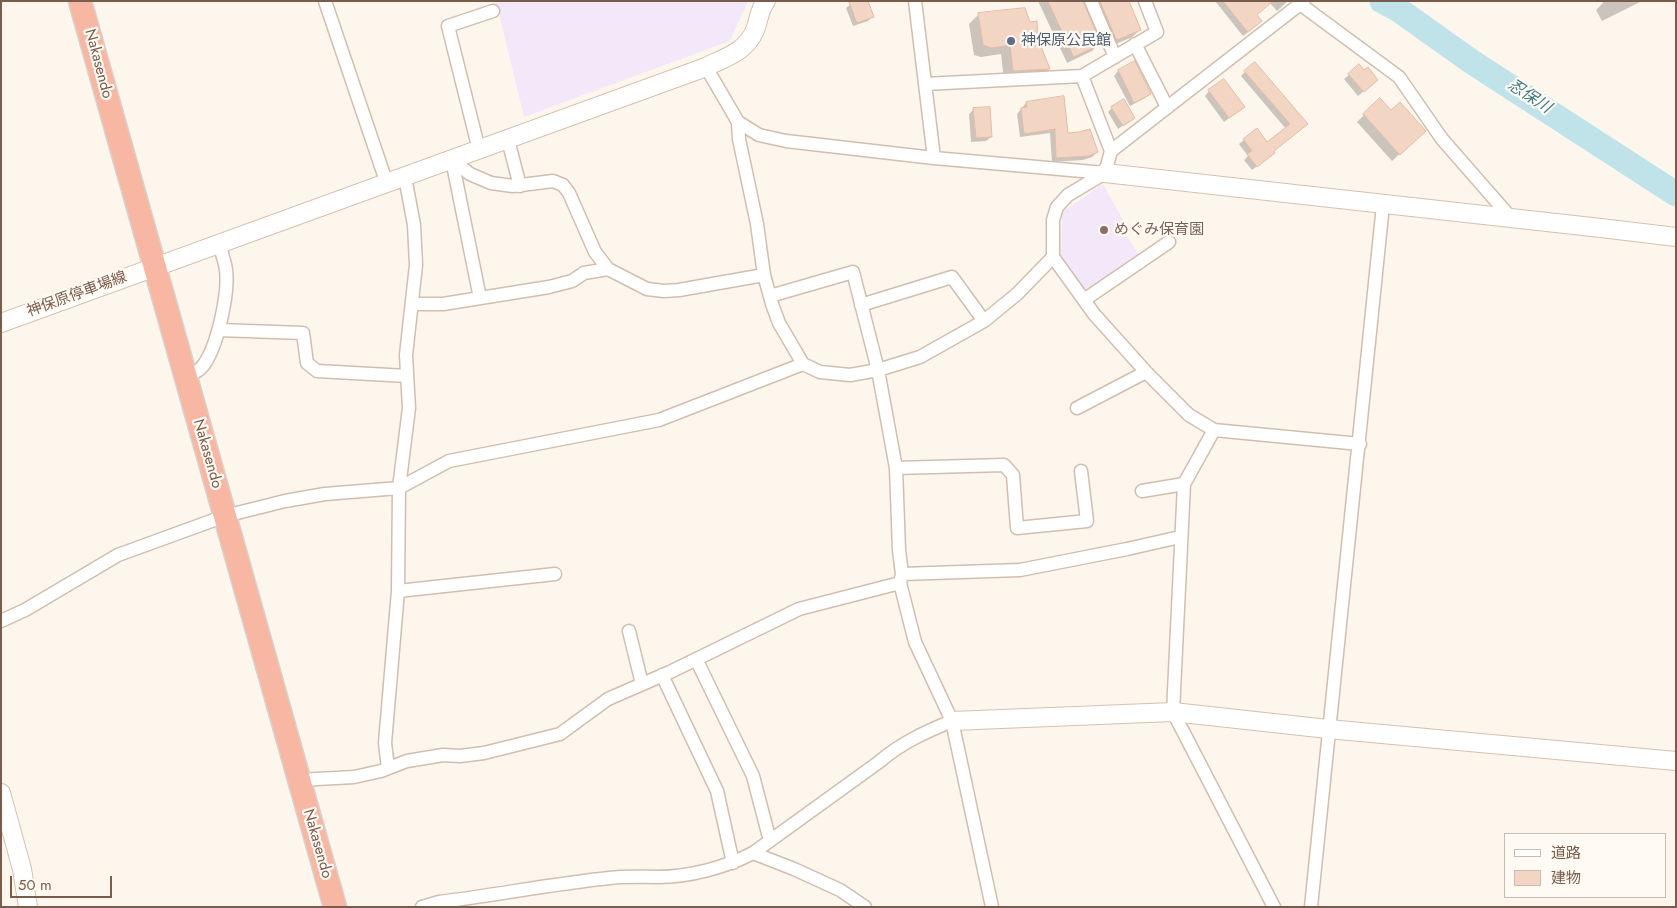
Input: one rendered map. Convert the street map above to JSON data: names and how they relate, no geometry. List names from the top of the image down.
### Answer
{
  "streets": {
    "highway": ["Nakasendo"],
    "street": ["神保原停車場線"]
  },
  "crossings": [
    ["Nakasendo", "神保原停車場線"]
  ],
  "water": ["忍保川"],
  "places": ["神保原公民館", "めぐみ保育園"],
  "legend": ["道路", "建物"],
  "scale_bar": "50 m"
}
